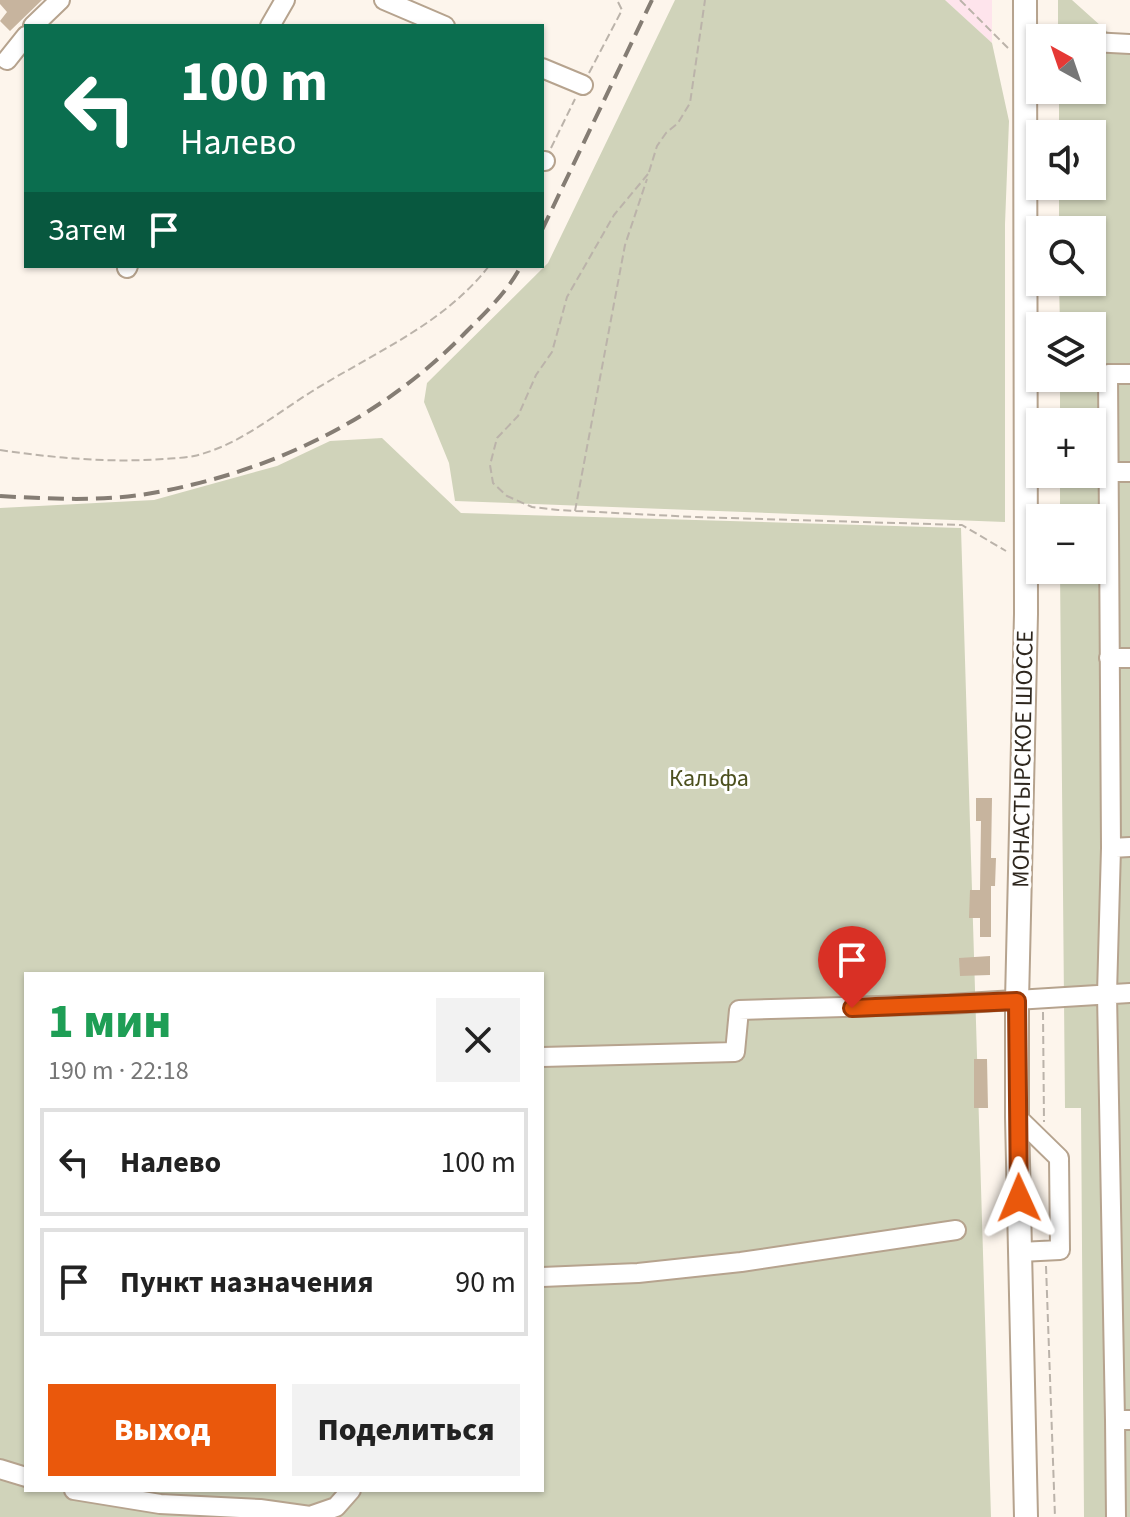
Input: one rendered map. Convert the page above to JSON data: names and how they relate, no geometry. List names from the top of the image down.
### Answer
{
  "streets": {
    "main road": ["МОНАСТЫРСКОЕ ШОССЕ"]
  },
  "parks": ["Кальфа"],
  "north": "top left",
  "page": {
    "map_buttons": ["+", "−"],
    "turn": ["100 m", "Налево"],
    "then": "Затем",
    "heading": ["1 мин", "190 m · 22:18"],
    "list": [
      {
        "name": "Налево",
        "value": "100 m"
      },
      {
        "name": "Пункт назначения",
        "value": "90 m"
      }
    ],
    "buttons": ["Выход", "Поделиться"]
  }
}
